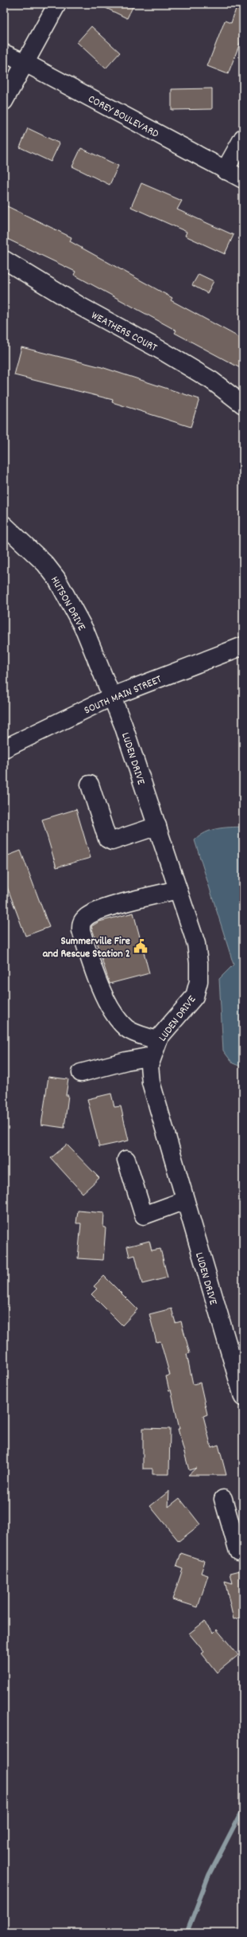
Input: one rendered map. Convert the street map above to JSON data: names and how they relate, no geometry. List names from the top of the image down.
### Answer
{
  "streets": {
    "street": [
      "COREY BOULEVARD",
      "WEATHERS COURT",
      "HUTSON DRIVE",
      "SOUTH MAIN STREET",
      "LUDEN DRIVE"
    ]
  },
  "crossings": [
    ["HUTSON DRIVE", "SOUTH MAIN STREET"],
    ["HUTSON DRIVE", "LUDEN DRIVE"],
    ["SOUTH MAIN STREET", "LUDEN DRIVE"]
  ],
  "places": {
    "public building": ["Summerville Fire and Rescue Station 2"]
  }
}
